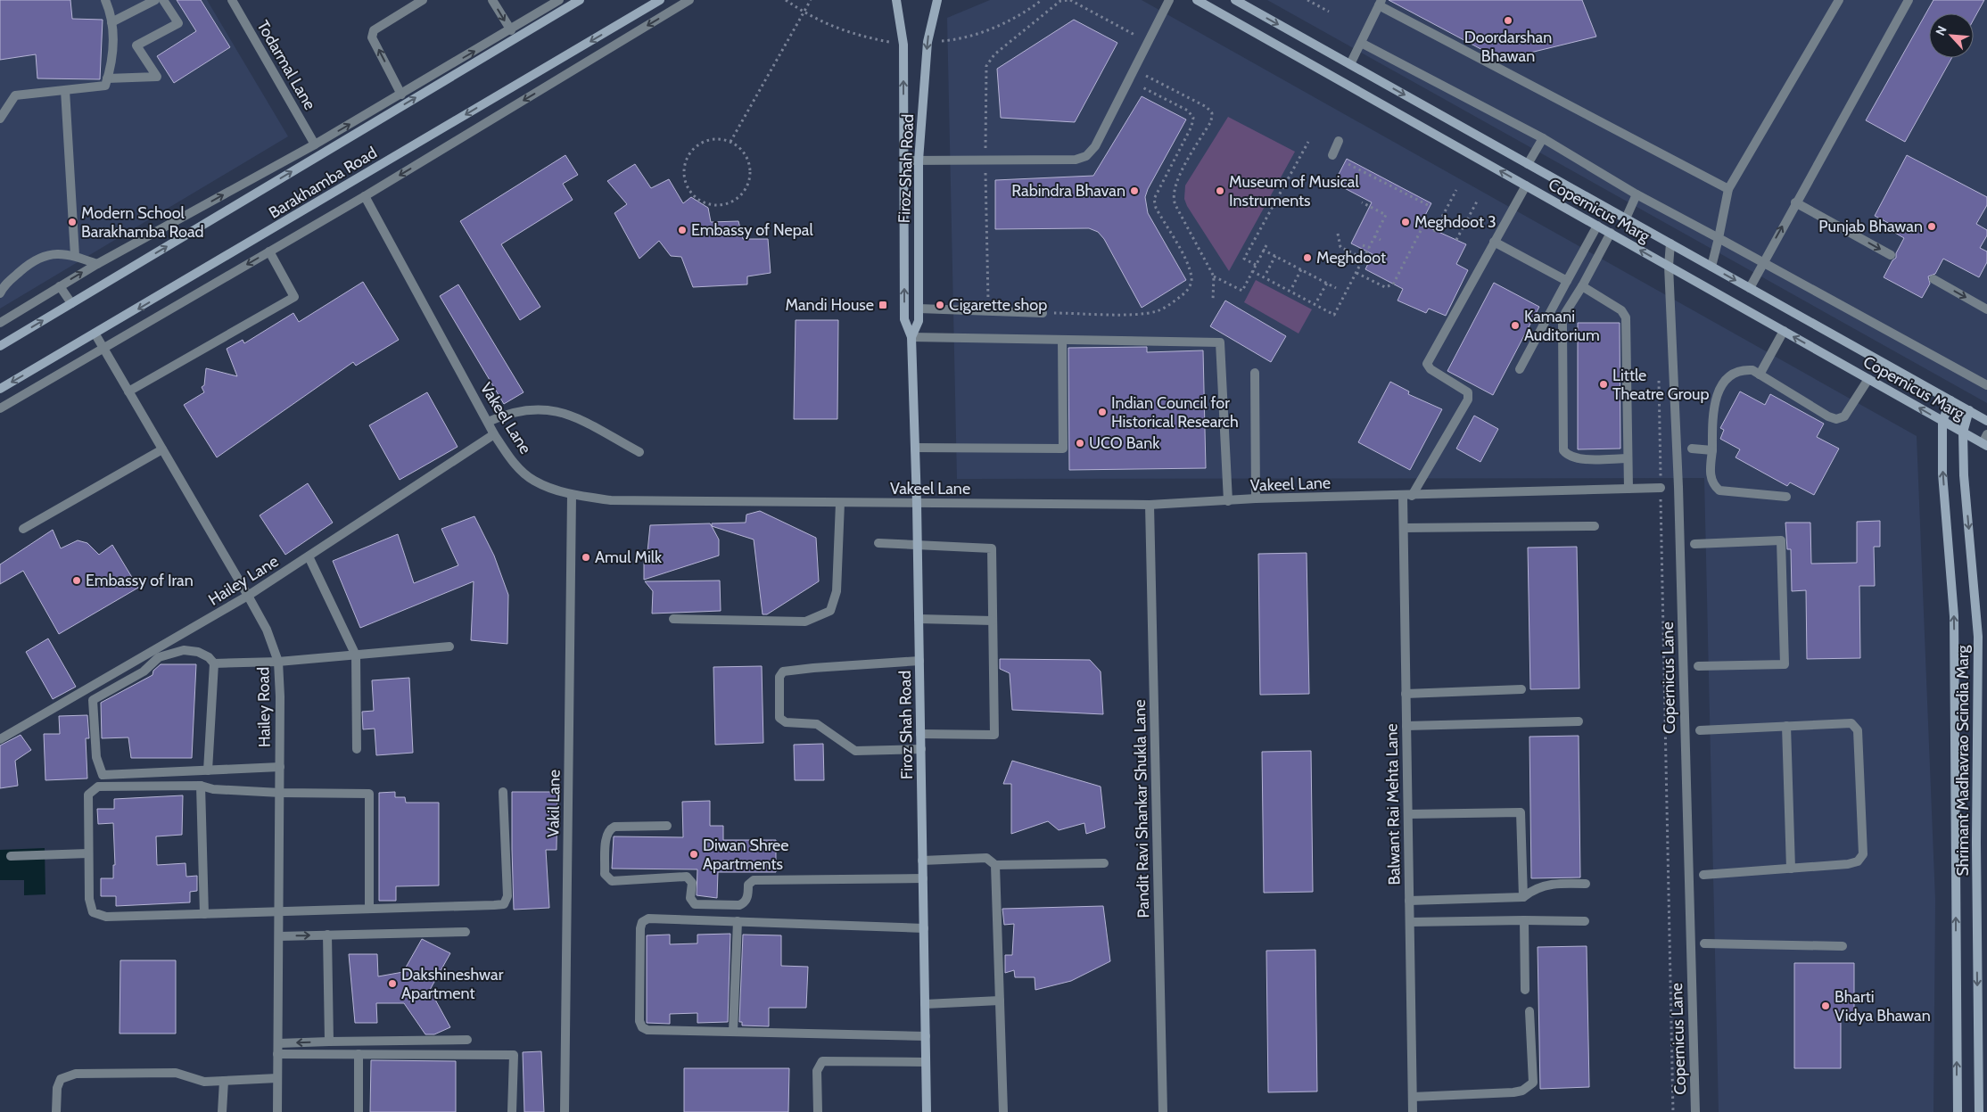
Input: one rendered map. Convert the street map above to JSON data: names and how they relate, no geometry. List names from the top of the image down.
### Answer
{
  "streets": {
    "street": [
      "Todarmal Lane",
      "Firoz Shah Road",
      "Barakhamba Road",
      "Copernicus Marg",
      "Vakeel Lane",
      "Hailey Lane",
      "Copernicus Lane",
      "Hailey Road",
      "Shrimant Madhavrao Scindia Marg",
      "Vakil Lane",
      "Balwant Rai Mehta Lane",
      "Pandit Ravi Shankar Shukla Lane"
    ]
  },
  "crossings": [
    ["Firoz Shah Road", "Vakeel Lane"],
    ["Barakhamba Road", "Hailey Road"],
    ["Copernicus Marg", "Copernicus Lane"],
    ["Copernicus Marg", "Shrimant Madhavrao Scindia Marg"],
    ["Vakeel Lane", "Hailey Lane"],
    ["Vakeel Lane", "Vakil Lane"],
    ["Vakeel Lane", "Balwant Rai Mehta Lane"],
    ["Vakeel Lane", "Pandit Ravi Shankar Shukla Lane"],
    ["Hailey Lane", "Hailey Road"]
  ],
  "places": {
    "other": [
      "Doordarshan Bhawan",
      "Rabindra Bhavan",
      "Museum of Musical Instruments",
      "Modern School Barakhamba Road",
      "Meghdoot 3",
      "Punjab Bhawan",
      "Embassy of Nepal",
      "Meghdoot",
      "Cigarette shop",
      "Kamani Auditorium",
      "Little Theatre Group",
      "Indian Council for Historical Research",
      "UCO Bank",
      "Amul Milk",
      "Embassy of Iran",
      "Diwan Shree Apartments",
      "Dakshineshwar Apartment",
      "Bharti Vidya Bhawan"
    ],
    "transit": ["Mandi House"]
  },
  "north": "top left"
}
